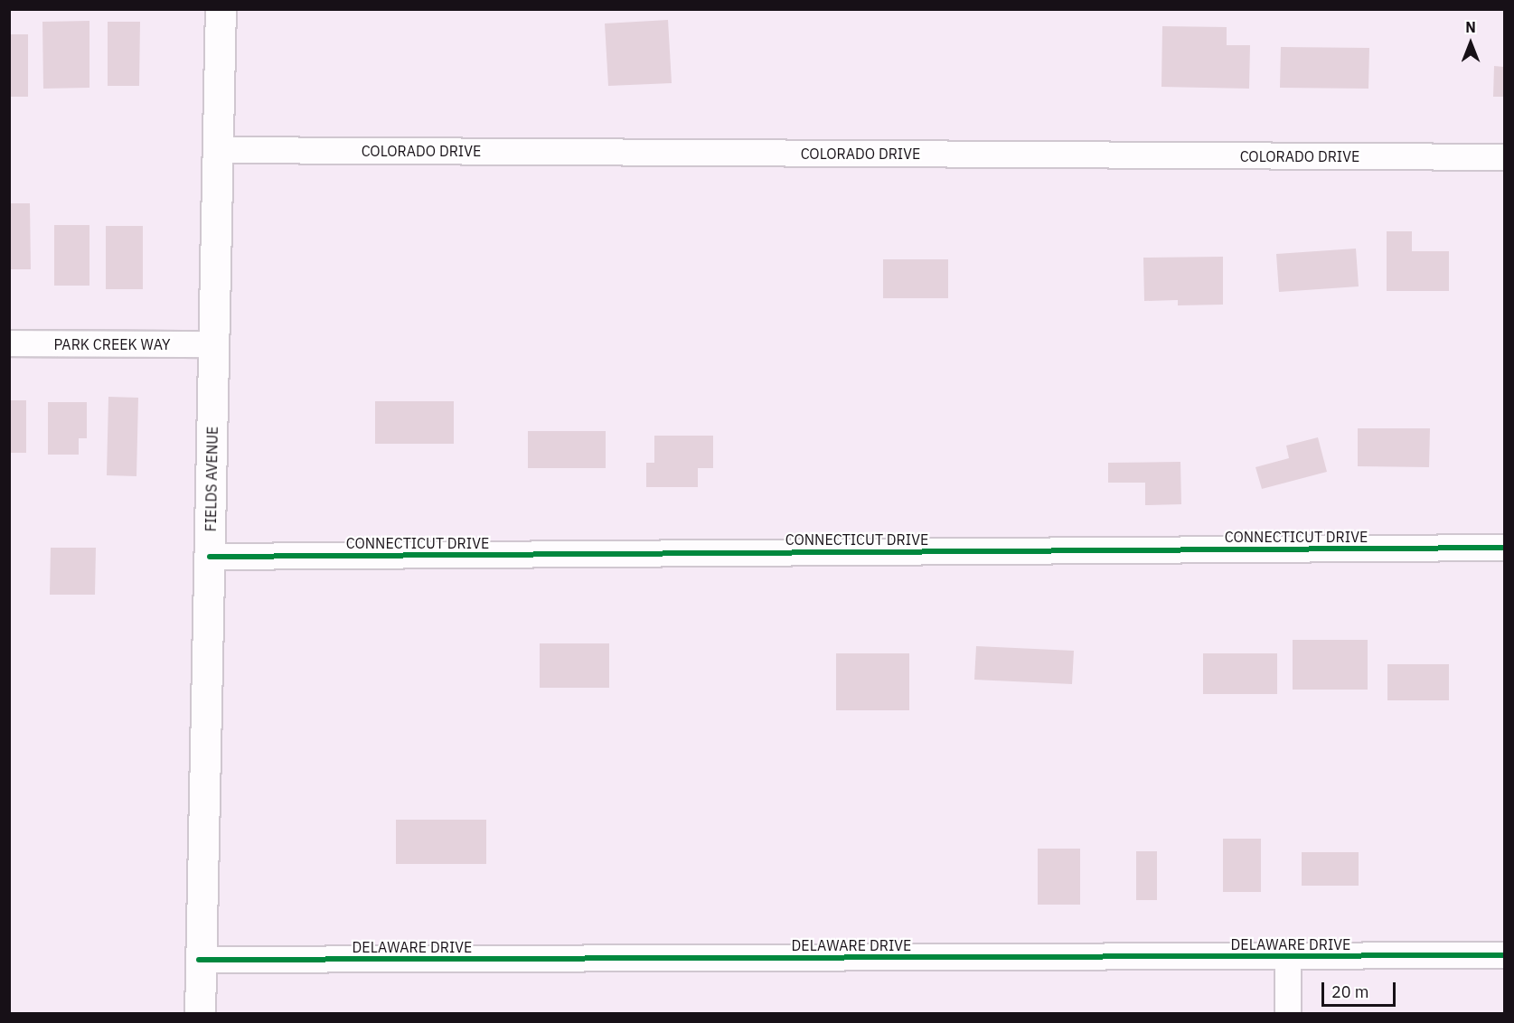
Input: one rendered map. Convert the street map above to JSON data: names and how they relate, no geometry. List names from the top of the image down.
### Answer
{
  "streets": {
    "street": [
      "COLORADO DRIVE",
      "PARK CREEK WAY",
      "FIELDS AVENUE",
      "CONNECTICUT DRIVE",
      "DELAWARE DRIVE"
    ]
  },
  "crossings": [
    ["COLORADO DRIVE", "FIELDS AVENUE"],
    ["PARK CREEK WAY", "FIELDS AVENUE"],
    ["FIELDS AVENUE", "CONNECTICUT DRIVE"],
    ["FIELDS AVENUE", "DELAWARE DRIVE"]
  ],
  "scale_bar": "20 m",
  "north": "top"
}
